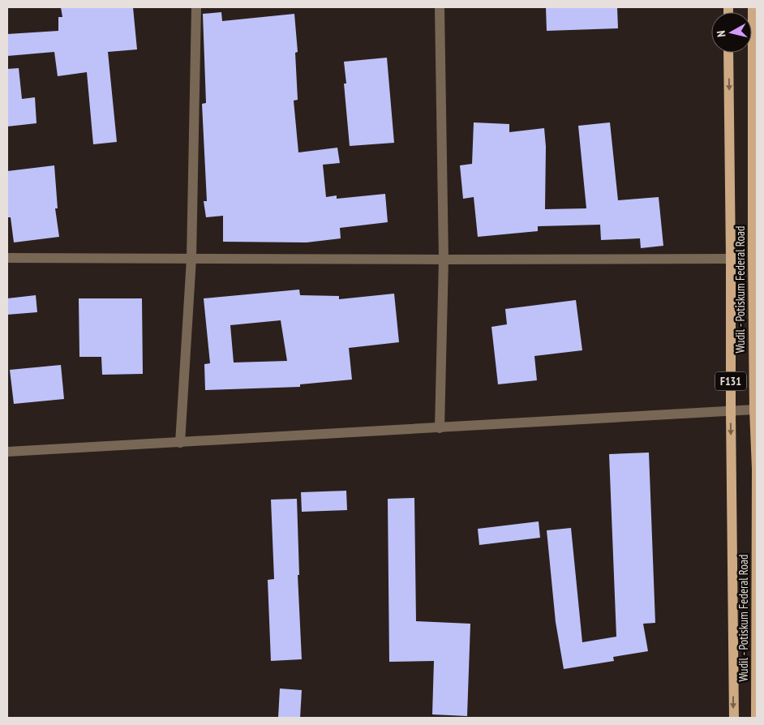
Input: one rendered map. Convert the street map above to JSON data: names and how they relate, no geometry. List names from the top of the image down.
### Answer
{
  "streets": {
    "main road": ["Wudil - Potiskum Federal Road", "F131"]
  },
  "north": "left"
}
